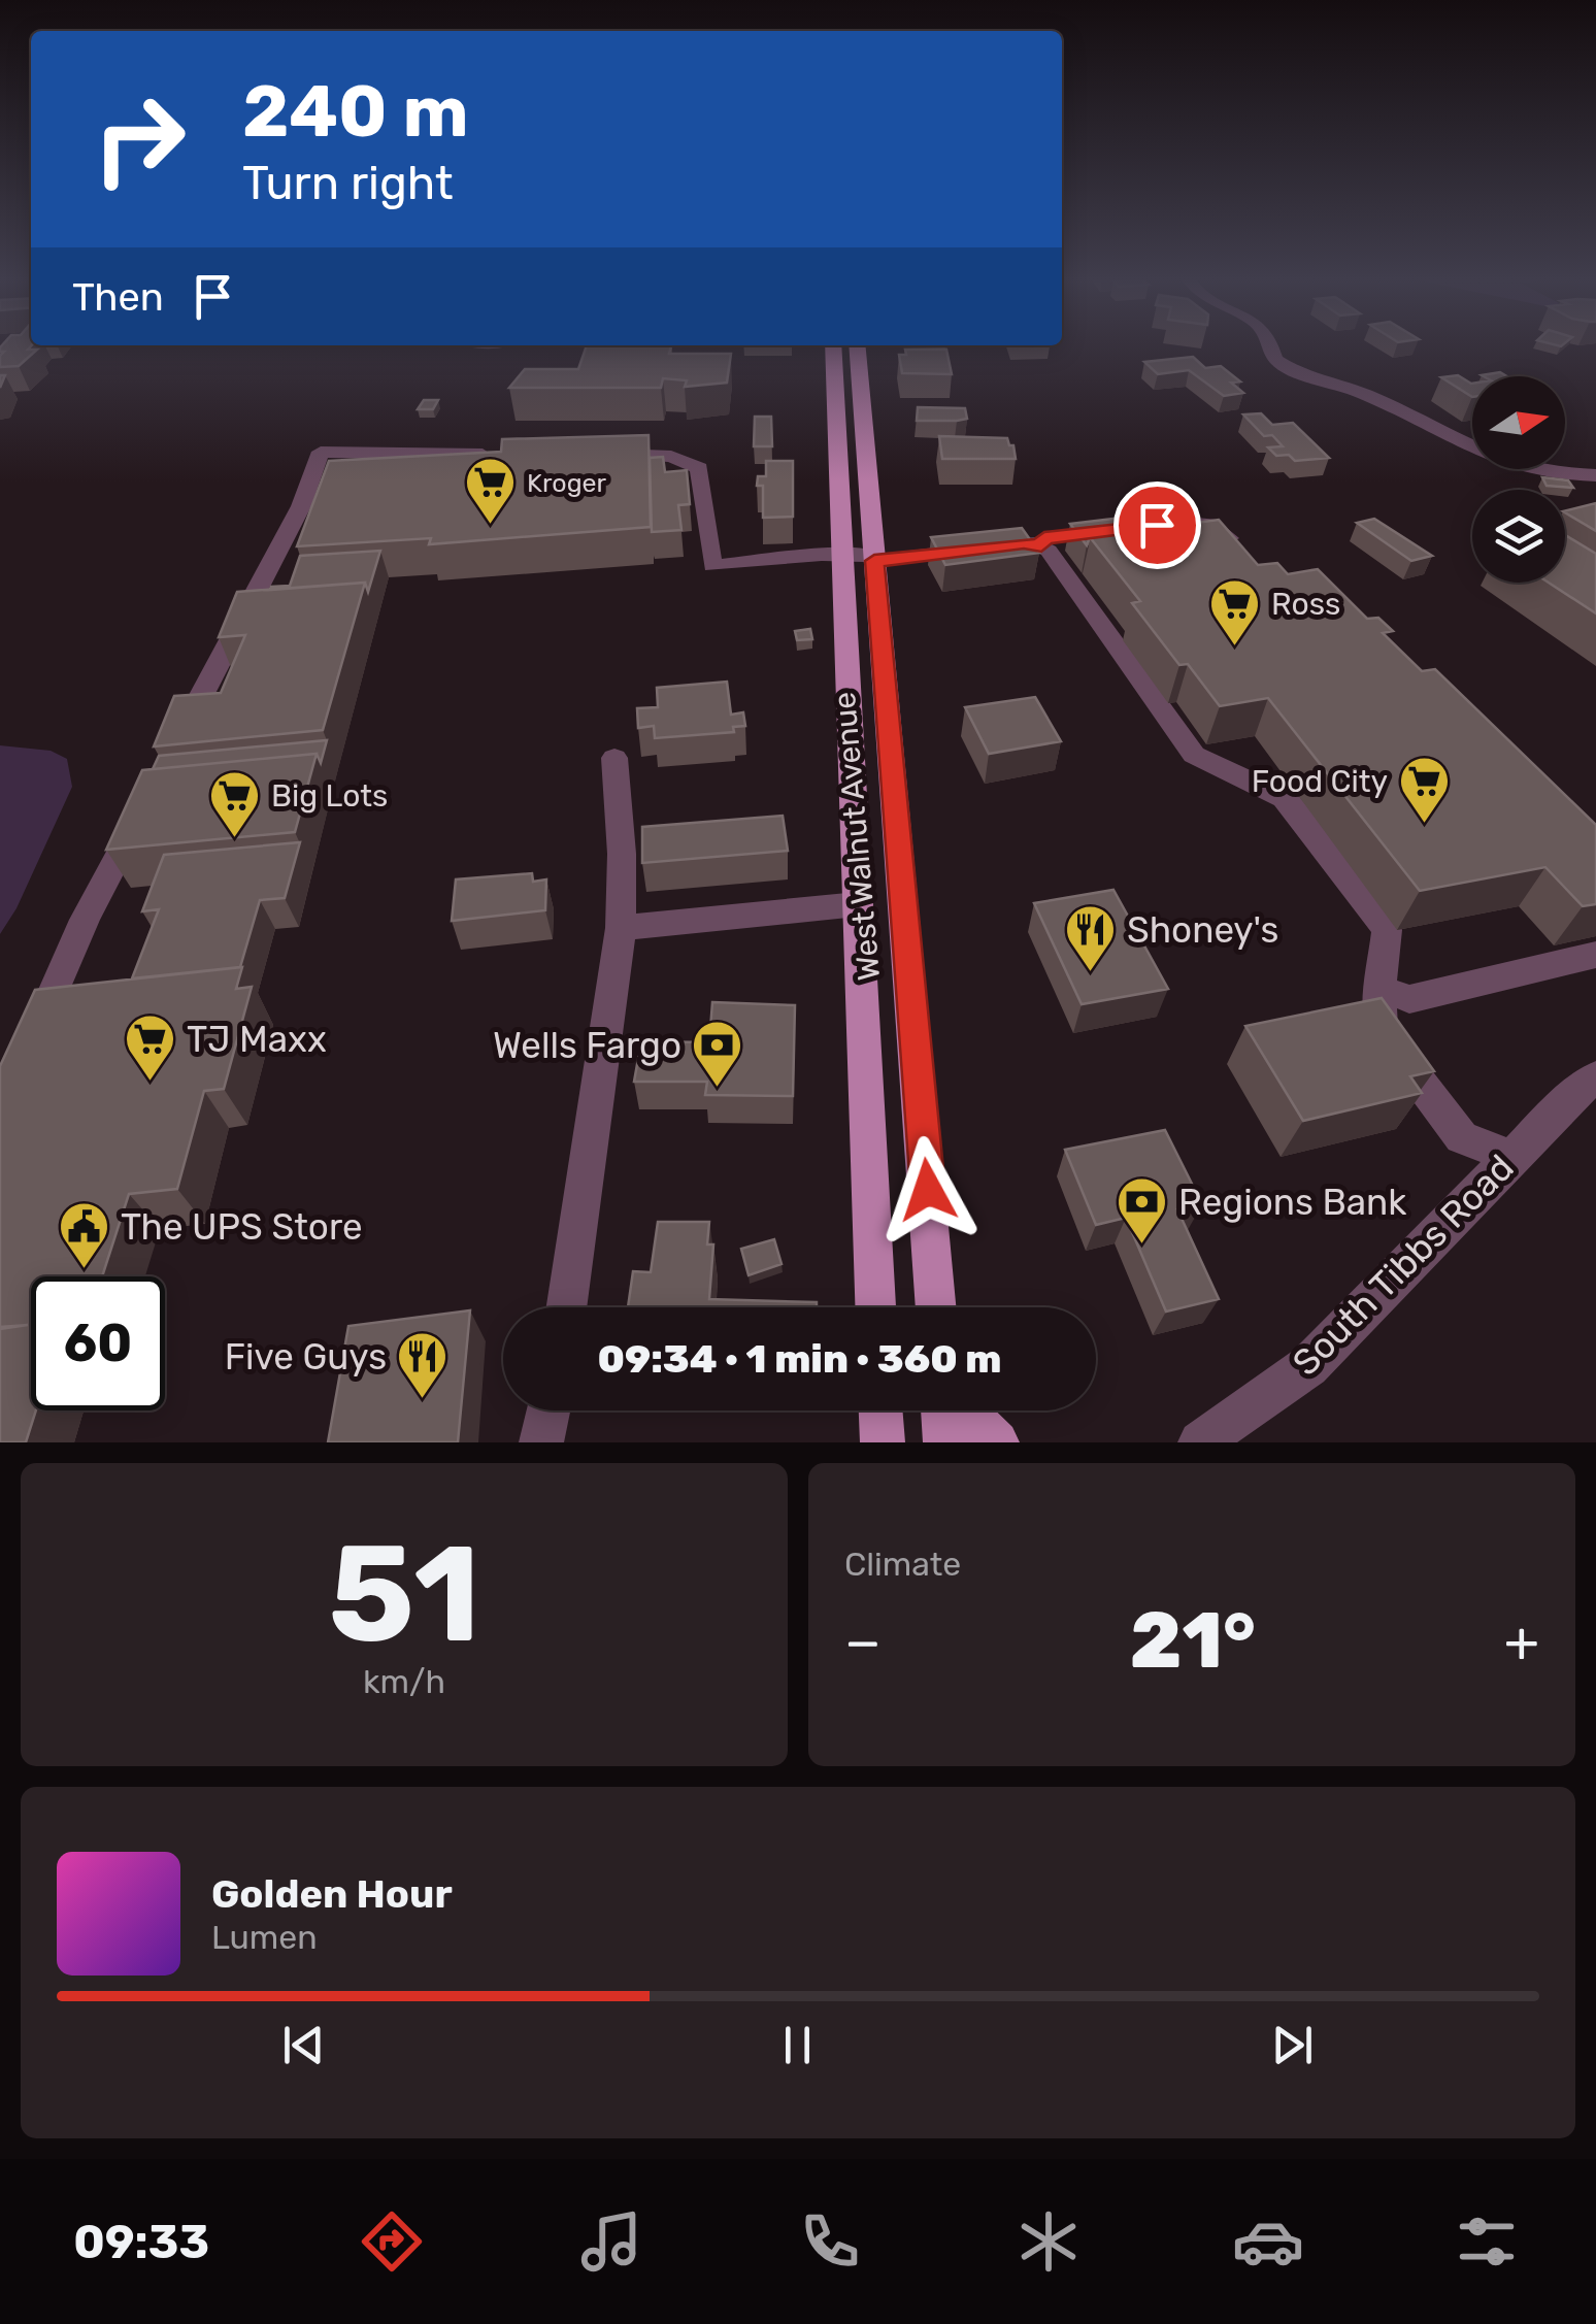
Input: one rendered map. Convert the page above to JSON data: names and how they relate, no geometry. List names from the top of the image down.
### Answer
{
  "streets": {
    "main road": ["West Walnut Avenue"],
    "street": ["South Tibbs Road"]
  },
  "places": {
    "supermarket": [
      "Kroger",
      "Ross",
      "Food City",
      "Big Lots",
      "TJ Maxx"
    ],
    "restaurant": ["Shoney's", "Five Guys"],
    "bank": ["Wells Fargo", "Regions Bank"],
    "public building": ["The UPS Store"]
  },
  "north": "right",
  "page": {
    "turn": ["240 m", "Turn right"],
    "then": "Then",
    "limit": "60",
    "trip": "09:34 · 1 min · 360 m",
    "tile": [
      ["51", "km/h"],
      "Climate"
    ],
    "heat": ["−", "21°", "+"],
    "song": ["Golden Hour", "Lumen"],
    "tabs": "09:33"
  }
}
